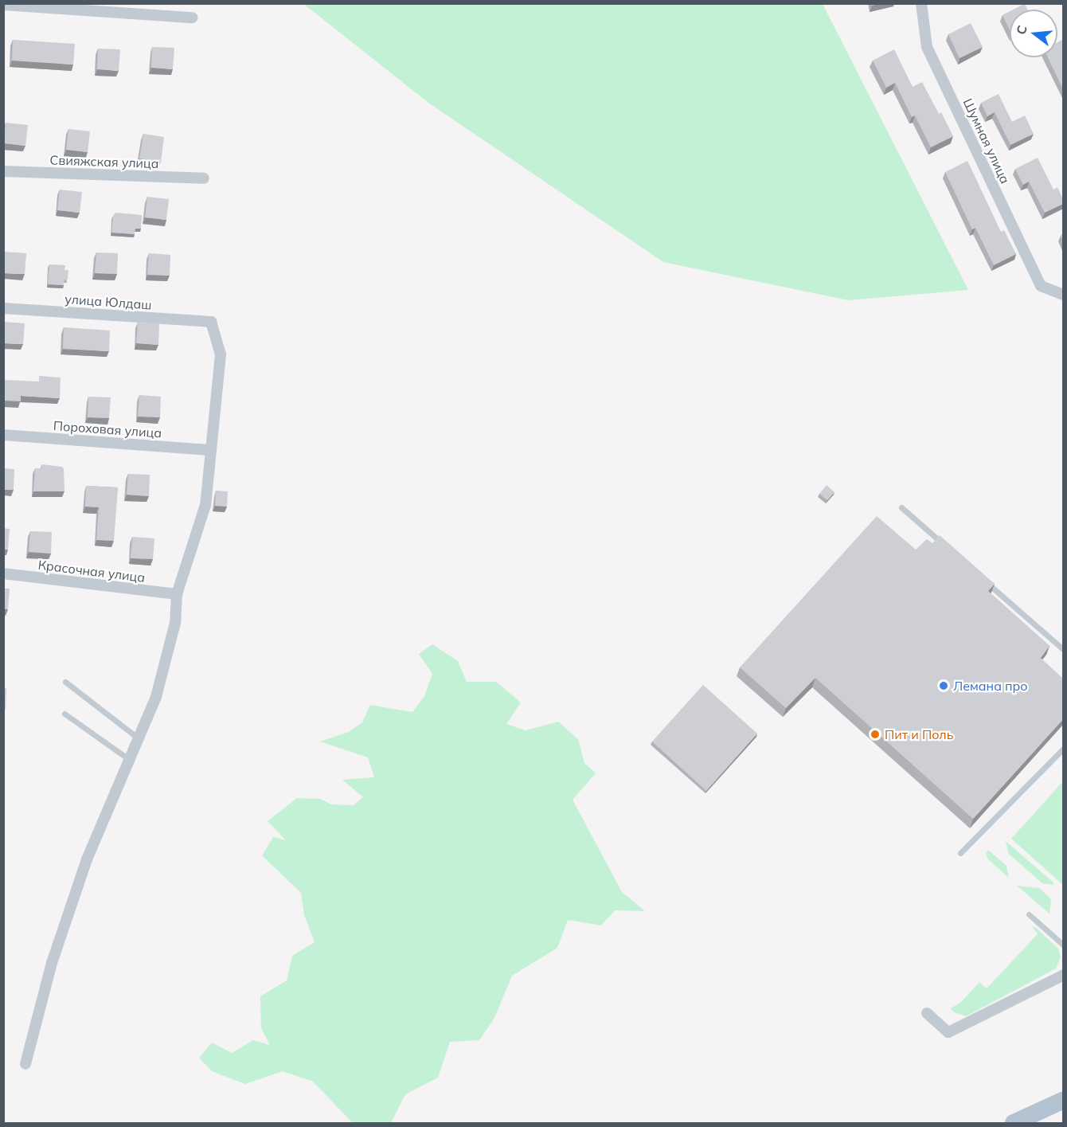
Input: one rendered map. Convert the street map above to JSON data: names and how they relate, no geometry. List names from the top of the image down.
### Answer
{
  "streets": {
    "street": [
      "Шумная улица",
      "Свияжская улица",
      "улица Юлдаш",
      "Пороховая улица",
      "Красочная улица"
    ]
  },
  "crossings": [
    ["улица Юлдаш", "Пороховая улица"]
  ],
  "places": ["Лемана про", "Пит и Поль"],
  "north": "left"
}
